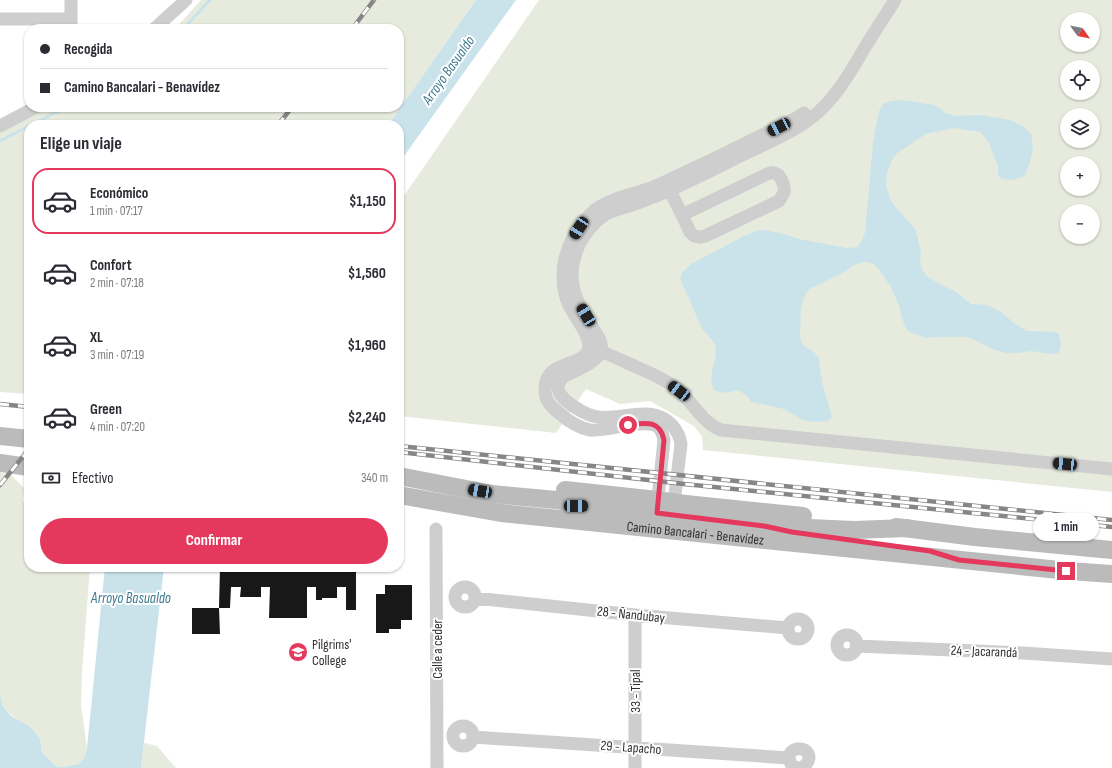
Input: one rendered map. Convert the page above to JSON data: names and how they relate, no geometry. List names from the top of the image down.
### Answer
{
  "streets": {
    "main road": ["Camino Bancalari - Benavídez"],
    "street": [
      "28 - Ñandubay",
      "Calle a ceder",
      "24 - Jacarandá",
      "33 - Tipal",
      "29 - Lapacho"
    ]
  },
  "crossings": [
    ["28 - Ñandubay", "33 - Tipal"],
    ["33 - Tipal", "29 - Lapacho"]
  ],
  "water": ["Arroyo Basualdo"],
  "places": {
    "school or university": ["Pilgrims' College"]
  },
  "north": "bottom right",
  "page": {
    "map_buttons": ["+", "−"],
    "banner": ["Recogida", "Camino Bancalari - Benavídez"],
    "heading": "Elige un viaje",
    "list": [
      {
        "name": "Económico",
        "note": "1 min · 07:17",
        "value": "$1,150"
      },
      {
        "name": "Confort",
        "note": "2 min · 07:18",
        "value": "$1,560"
      },
      {
        "name": "XL",
        "note": "3 min · 07:19",
        "value": "$1,960"
      },
      {
        "name": "Green",
        "note": "4 min · 07:20",
        "value": "$2,240"
      }
    ],
    "pay": ["Efectivo", "340 m"],
    "buttons": "Confirmar",
    "bubble": "1 min"
  }
}
